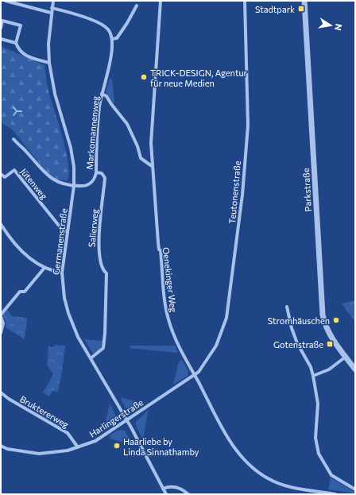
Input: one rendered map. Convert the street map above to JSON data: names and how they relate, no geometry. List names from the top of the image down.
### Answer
{
  "streets": {
    "street": [
      "Markomannenweg",
      "Jütenweg",
      "Parkstraße",
      "Teutonenstraße",
      "Salierweg",
      "Germanenstraße",
      "Oenekinger Weg",
      "Bruktererweg",
      "Harlingerstraße"
    ]
  },
  "crossings": [
    ["Markomannenweg", "Salierweg"],
    ["Markomannenweg", "Germanenstraße"],
    ["Jütenweg", "Germanenstraße"],
    ["Teutonenstraße", "Oenekinger Weg"],
    ["Teutonenstraße", "Harlingerstraße"],
    ["Salierweg", "Germanenstraße"],
    ["Germanenstraße", "Harlingerstraße"],
    ["Oenekinger Weg", "Harlingerstraße"],
    ["Bruktererweg", "Harlingerstraße"]
  ],
  "places": {
    "transit": ["Stadtpark", "Gotenstraße"],
    "other": ["TRICK-DESIGN, Agentur für neue Medien", "Stromhäuschen", "Haarliebe by Linda Sinnathamby"]
  },
  "north": "right"
}
